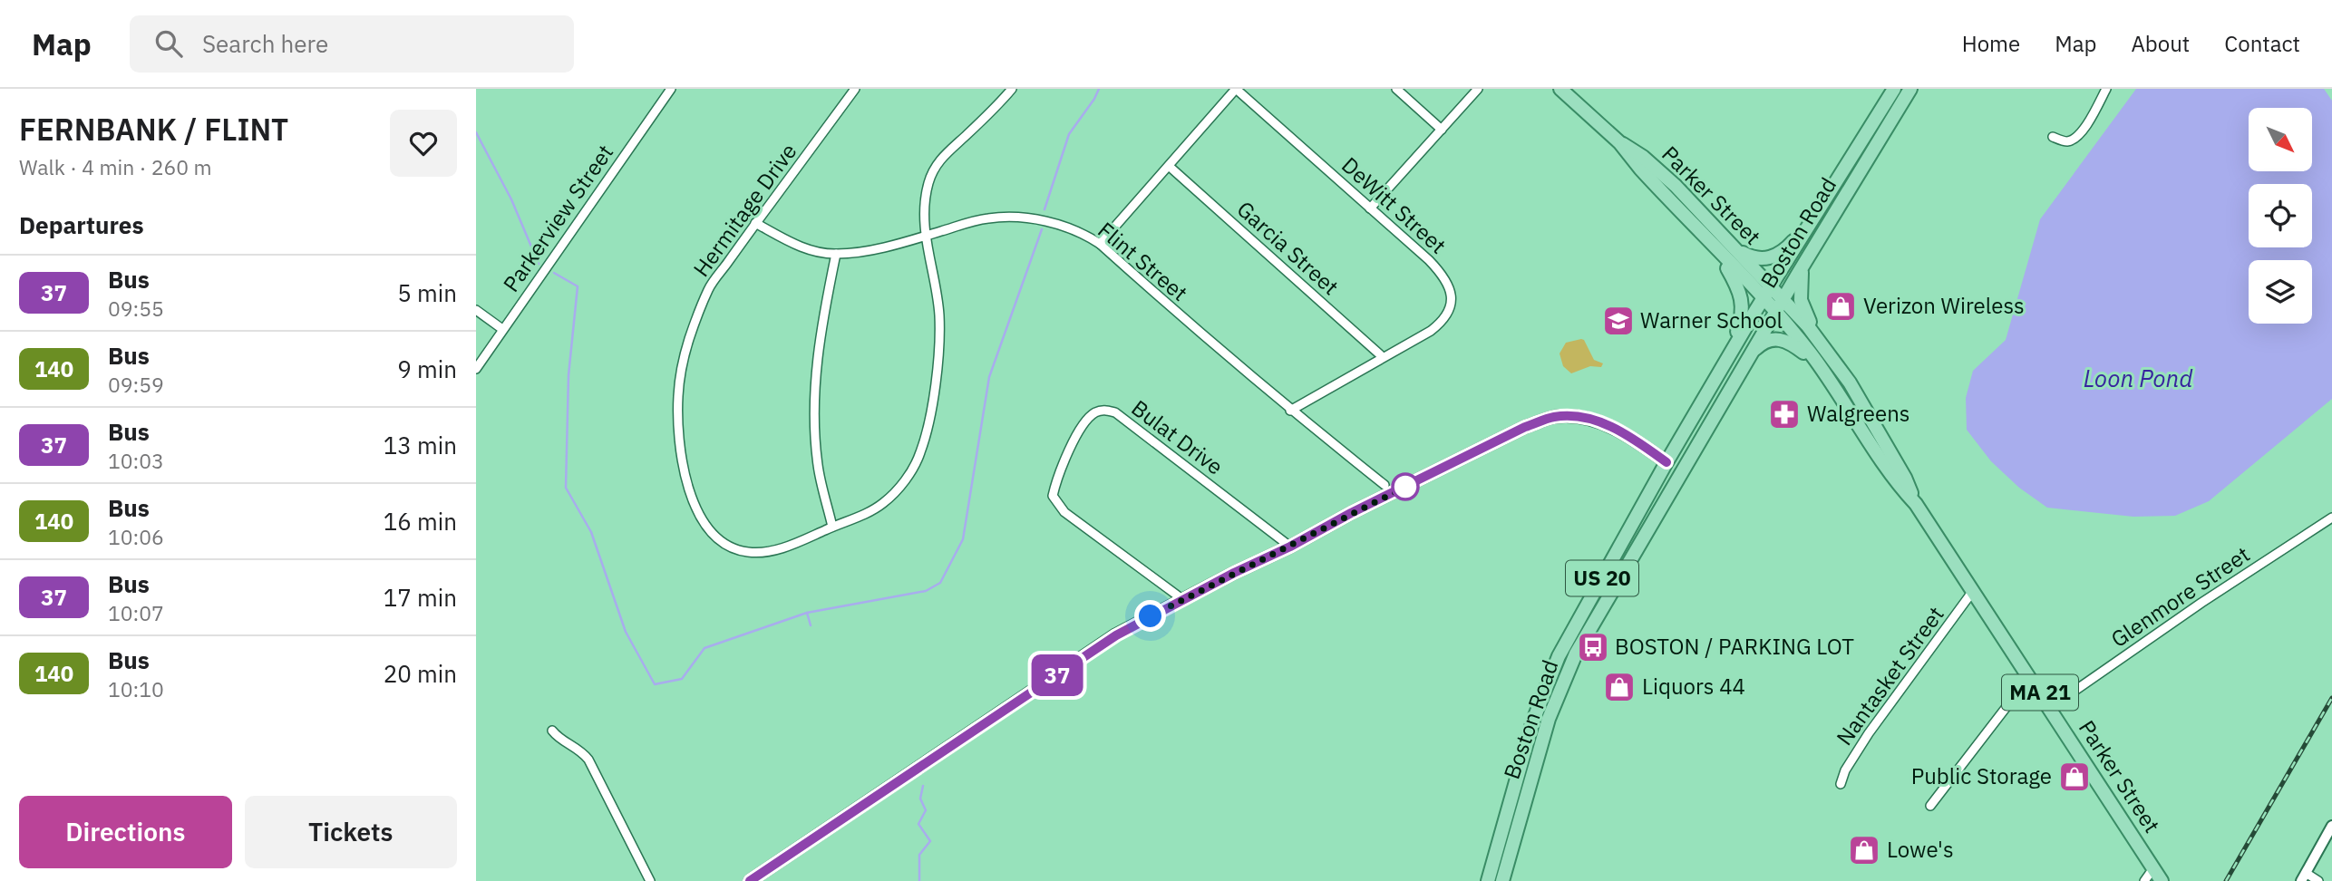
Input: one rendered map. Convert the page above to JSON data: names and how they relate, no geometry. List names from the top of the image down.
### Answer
{
  "streets": {
    "main road": [
      "Parker Street",
      "Boston Road",
      "US 20",
      "MA 21"
    ],
    "street": [
      "DeWitt Street",
      "Hermitage Drive",
      "Parkerview Street",
      "Garcia Street",
      "Flint Street",
      "Bulat Drive",
      "Glenmore Street",
      "Nantasket Street"
    ]
  },
  "crossings": [
    ["Parker Street", "Boston Road"],
    ["Parker Street", "Glenmore Street"],
    ["Parker Street", "Nantasket Street"],
    ["DeWitt Street", "Garcia Street"],
    ["DeWitt Street", "Flint Street"],
    ["Hermitage Drive", "Flint Street"]
  ],
  "water": ["Loon Pond"],
  "places": {
    "shop": [
      "Verizon Wireless",
      "Liquors 44",
      "Public Storage",
      "Lowe's"
    ],
    "school or university": ["Warner School"],
    "pharmacy": ["Walgreens"],
    "bus stop": ["BOSTON / PARKING LOT"]
  },
  "lines": ["bus line 37"],
  "north": "bottom right",
  "page": {
    "header": "Map",
    "search": "Search here",
    "nav": [
      "Home",
      "Map",
      "About",
      "Contact"
    ],
    "heading": [
      ["FERNBANK / FLINT", "Walk · 4 min · 260 m"],
      "Departures"
    ],
    "on_map": "37",
    "list": [
      {
        "mark": "37",
        "name": "Bus",
        "note": "09:55",
        "value": "5 min"
      },
      {
        "mark": "140",
        "name": "Bus",
        "note": "09:59",
        "value": "9 min"
      },
      {
        "mark": "37",
        "name": "Bus",
        "note": "10:03",
        "value": "13 min"
      },
      {
        "mark": "140",
        "name": "Bus",
        "note": "10:06",
        "value": "16 min"
      },
      {
        "mark": "37",
        "name": "Bus",
        "note": "10:07",
        "value": "17 min"
      },
      {
        "mark": "140",
        "name": "Bus",
        "note": "10:10",
        "value": "20 min"
      }
    ],
    "buttons": ["Directions", "Tickets"]
  }
}
